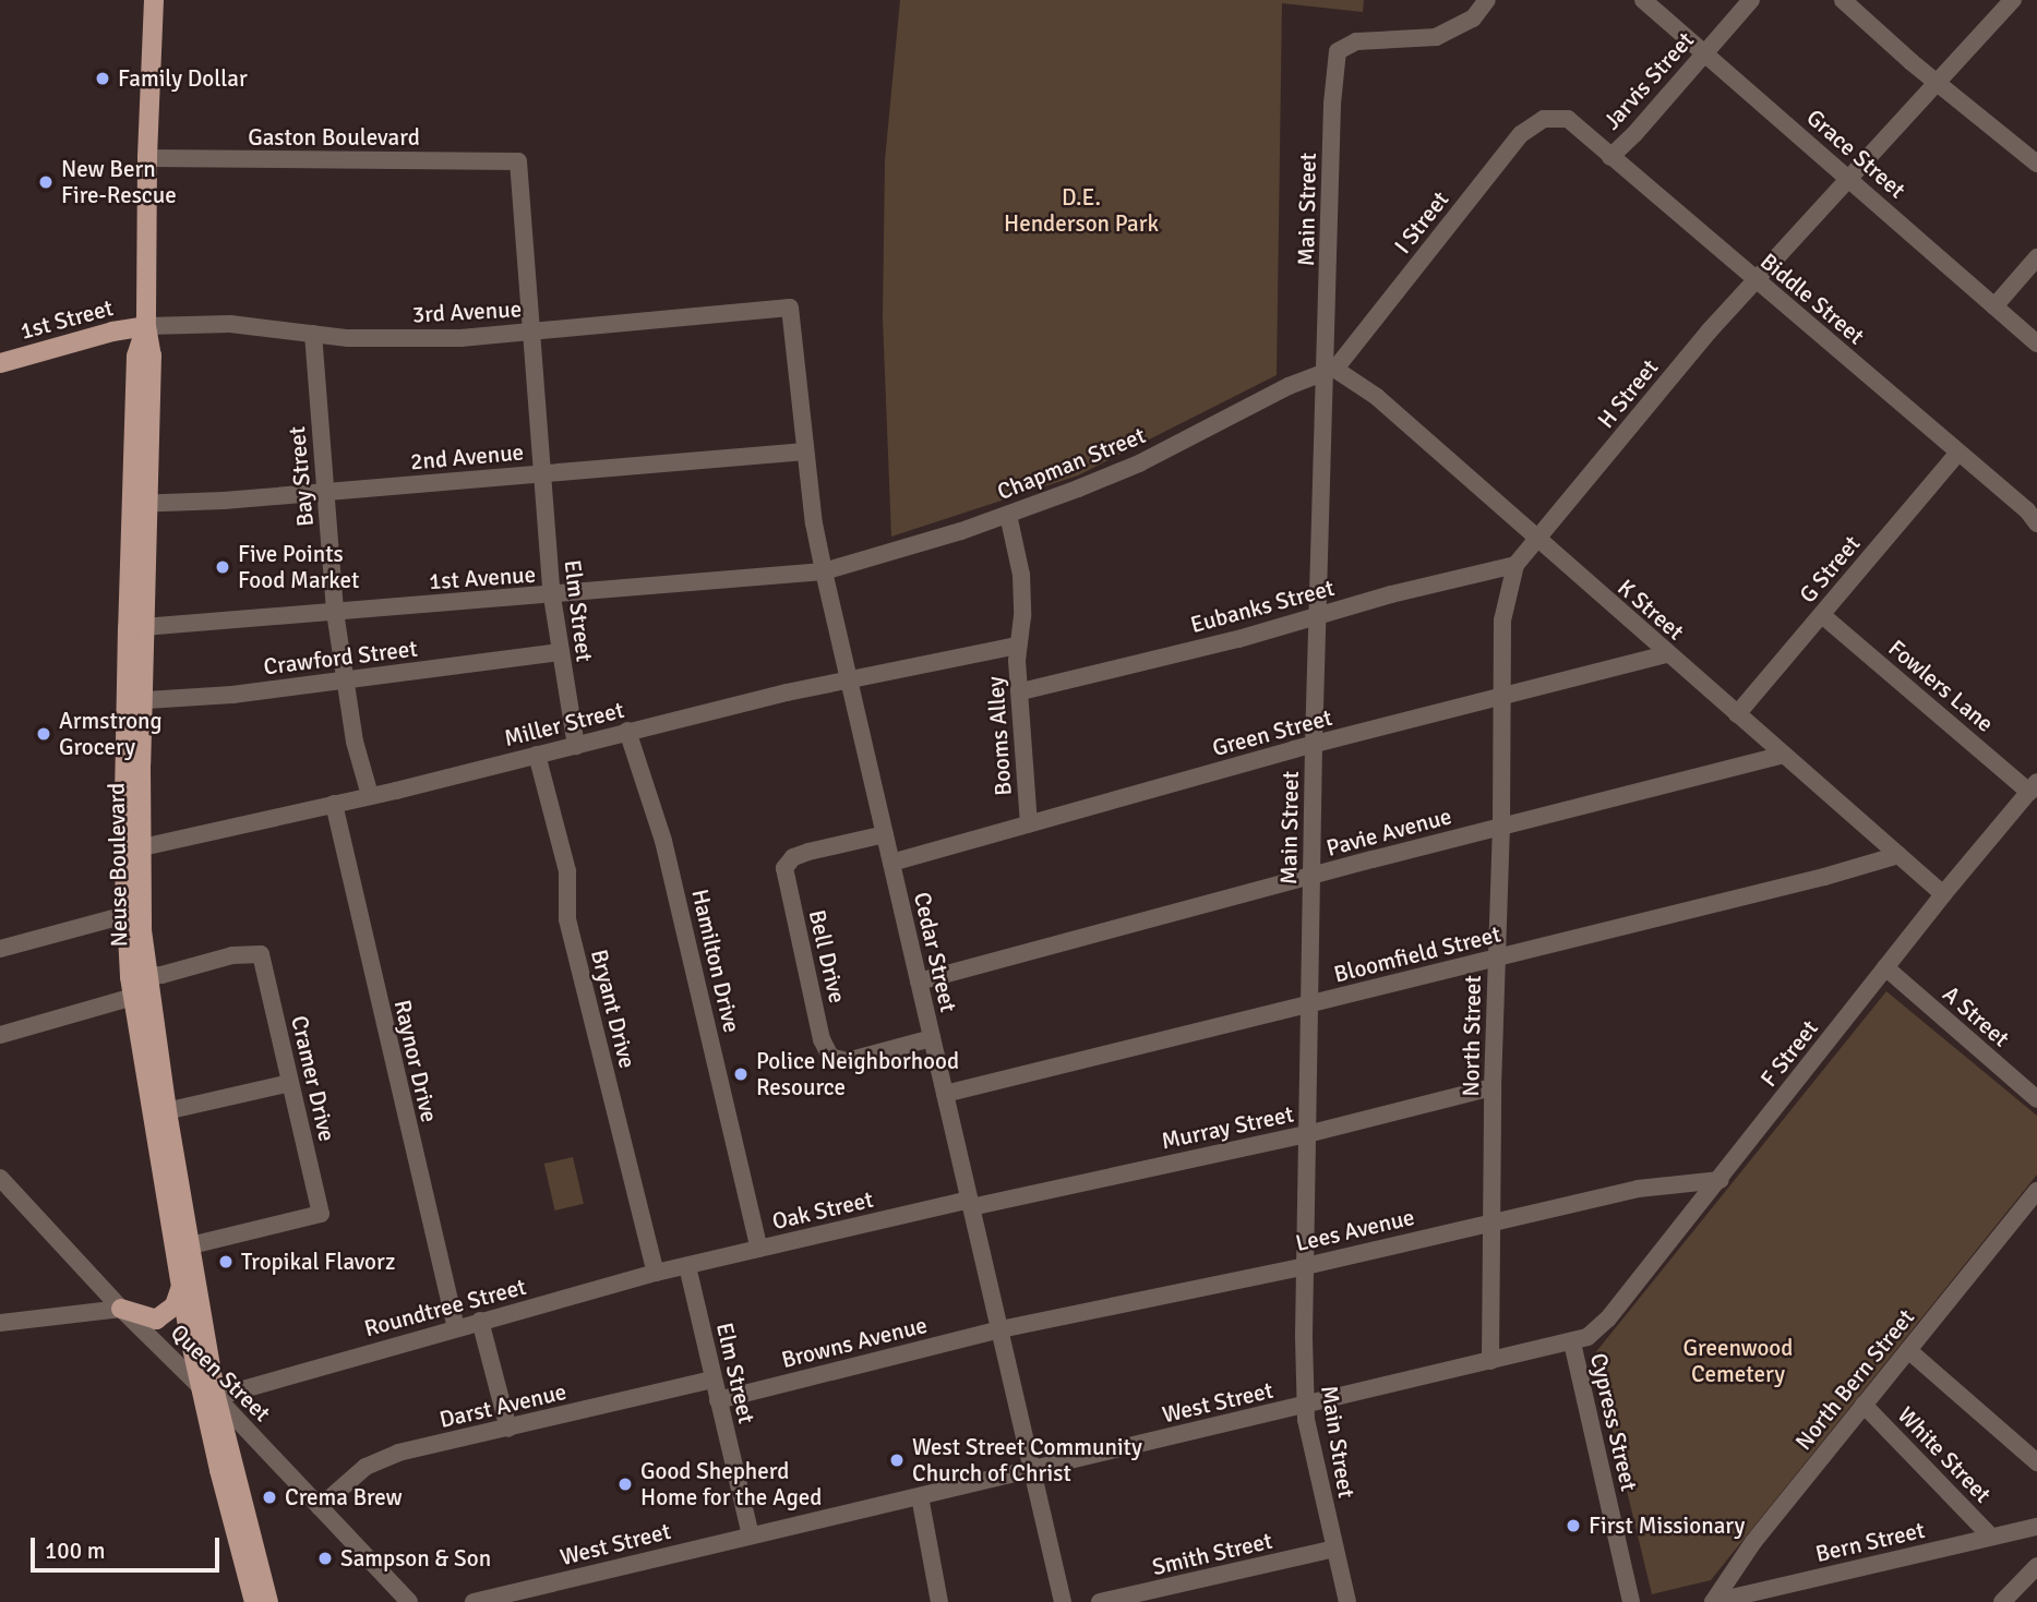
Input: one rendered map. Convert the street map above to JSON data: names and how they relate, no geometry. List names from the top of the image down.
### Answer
{
  "streets": {
    "main road": ["1st Street", "Neuse Boulevard"],
    "street": [
      "Jarvis Street",
      "Gaston Boulevard",
      "Grace Street",
      "Main Street",
      "I Street",
      "Biddle Street",
      "3rd Avenue",
      "H Street",
      "2nd Avenue",
      "Chapman Street",
      "Bay Street",
      "G Street",
      "1st Avenue",
      "Eubanks Street",
      "K Street",
      "Elm Street",
      "Crawford Street",
      "Fowlers Lane",
      "Miller Street",
      "Green Street",
      "Booms Alley",
      "Pavie Avenue",
      "Cedar Street",
      "Bloomfield Street",
      "Bell Drive",
      "Hamilton Drive",
      "Bryant Drive",
      "A Street",
      "North Street",
      "F Street",
      "Raynor Drive",
      "Cramer Drive",
      "Murray Street",
      "Oak Street",
      "Lees Avenue",
      "Roundtree Street",
      "Browns Avenue",
      "Queen Street",
      "North Bern Street",
      "West Street",
      "Darst Avenue",
      "Cypress Street",
      "White Street",
      "Bern Street",
      "Smith Street"
    ]
  },
  "crossings": [
    ["Jarvis Street", "Grace Street"],
    ["Jarvis Street", "Biddle Street"],
    ["Gaston Boulevard", "Elm Street"],
    ["Gaston Boulevard", "Neuse Boulevard"],
    ["Grace Street", "H Street"],
    ["Main Street", "I Street"],
    ["Main Street", "Chapman Street"],
    ["Main Street", "Eubanks Street"],
    ["Main Street", "K Street"],
    ["Main Street", "Green Street"],
    ["Main Street", "Pavie Avenue"],
    ["Main Street", "Bloomfield Street"],
    ["Main Street", "Murray Street"],
    ["Main Street", "Lees Avenue"],
    ["Main Street", "West Street"],
    ["Main Street", "Smith Street"],
    ["I Street", "Biddle Street"],
    ["I Street", "Chapman Street"],
    ["I Street", "K Street"],
    ["Biddle Street", "H Street"],
    ["Biddle Street", "G Street"],
    ["3rd Avenue", "1st Street"],
    ["3rd Avenue", "Bay Street"],
    ["3rd Avenue", "Elm Street"],
    ["3rd Avenue", "Neuse Boulevard"],
    ["3rd Avenue", "Cedar Street"],
    ["1st Street", "Neuse Boulevard"],
    ["H Street", "K Street"],
    ["H Street", "North Street"],
    ["2nd Avenue", "Bay Street"],
    ["2nd Avenue", "Elm Street"],
    ["2nd Avenue", "Neuse Boulevard"],
    ["2nd Avenue", "Cedar Street"],
    ["Chapman Street", "1st Avenue"],
    ["Chapman Street", "K Street"],
    ["Chapman Street", "Booms Alley"],
    ["Chapman Street", "Cedar Street"],
    ["Bay Street", "1st Avenue"],
    ["Bay Street", "Crawford Street"],
    ["Bay Street", "Miller Street"],
    ["G Street", "K Street"],
    ["G Street", "Fowlers Lane"],
    ["1st Avenue", "Elm Street"],
    ["1st Avenue", "Neuse Boulevard"],
    ["1st Avenue", "Cedar Street"],
    ["Eubanks Street", "Booms Alley"],
    ["Eubanks Street", "North Street"],
    ["K Street", "Green Street"],
    ["K Street", "Pavie Avenue"],
    ["K Street", "Bloomfield Street"],
    ["K Street", "North Street"],
    ["K Street", "F Street"],
    ["Elm Street", "Crawford Street"],
    ["Elm Street", "Miller Street"],
    ["Elm Street", "Oak Street"],
    ["Elm Street", "Roundtree Street"],
    ["Elm Street", "Browns Avenue"],
    ["Elm Street", "West Street"],
    ["Elm Street", "Darst Avenue"],
    ["Crawford Street", "Neuse Boulevard"],
    ["Fowlers Lane", "F Street"],
    ["Miller Street", "Booms Alley"],
    ["Miller Street", "Neuse Boulevard"],
    ["Miller Street", "Cedar Street"],
    ["Miller Street", "Hamilton Drive"],
    ["Miller Street", "Bryant Drive"],
    ["Miller Street", "Raynor Drive"],
    ["Green Street", "Booms Alley"],
    ["Green Street", "Cedar Street"],
    ["Green Street", "North Street"],
    ["Pavie Avenue", "Cedar Street"],
    ["Pavie Avenue", "North Street"],
    ["Neuse Boulevard", "Cramer Drive"],
    ["Neuse Boulevard", "Roundtree Street"],
    ["Neuse Boulevard", "Queen Street"],
    ["Cedar Street", "Bloomfield Street"],
    ["Cedar Street", "Bell Drive"],
    ["Cedar Street", "Murray Street"],
    ["Cedar Street", "Oak Street"],
    ["Cedar Street", "Lees Avenue"],
    ["Cedar Street", "Browns Avenue"],
    ["Cedar Street", "West Street"],
    ["Bloomfield Street", "North Street"],
    ["Hamilton Drive", "Oak Street"],
    ["Bryant Drive", "Roundtree Street"],
    ["A Street", "F Street"],
    ["North Street", "Murray Street"],
    ["North Street", "Lees Avenue"],
    ["North Street", "West Street"],
    ["F Street", "Lees Avenue"],
    ["F Street", "West Street"],
    ["F Street", "Cypress Street"],
    ["Raynor Drive", "Roundtree Street"],
    ["Murray Street", "Oak Street"],
    ["Oak Street", "Roundtree Street"],
    ["Lees Avenue", "Browns Avenue"],
    ["Roundtree Street", "Queen Street"],
    ["Queen Street", "Darst Avenue"],
    ["North Bern Street", "White Street"],
    ["North Bern Street", "Bern Street"],
    ["West Street", "Cypress Street"],
    ["White Street", "Bern Street"]
  ],
  "parks": ["D.E. Henderson Park", "Greenwood Cemetery"],
  "places": [
    "Family Dollar",
    "New Bern Fire-Rescue",
    "Five Points Food Market",
    "Armstrong Grocery",
    "Police Neighborhood Resource",
    "Tropikal Flavorz",
    "West Street Community Church of Christ",
    "Good Shepherd Home for the Aged",
    "Crema Brew",
    "First Missionary",
    "Sampson & Son"
  ],
  "scale_bar": "100 m"
}
